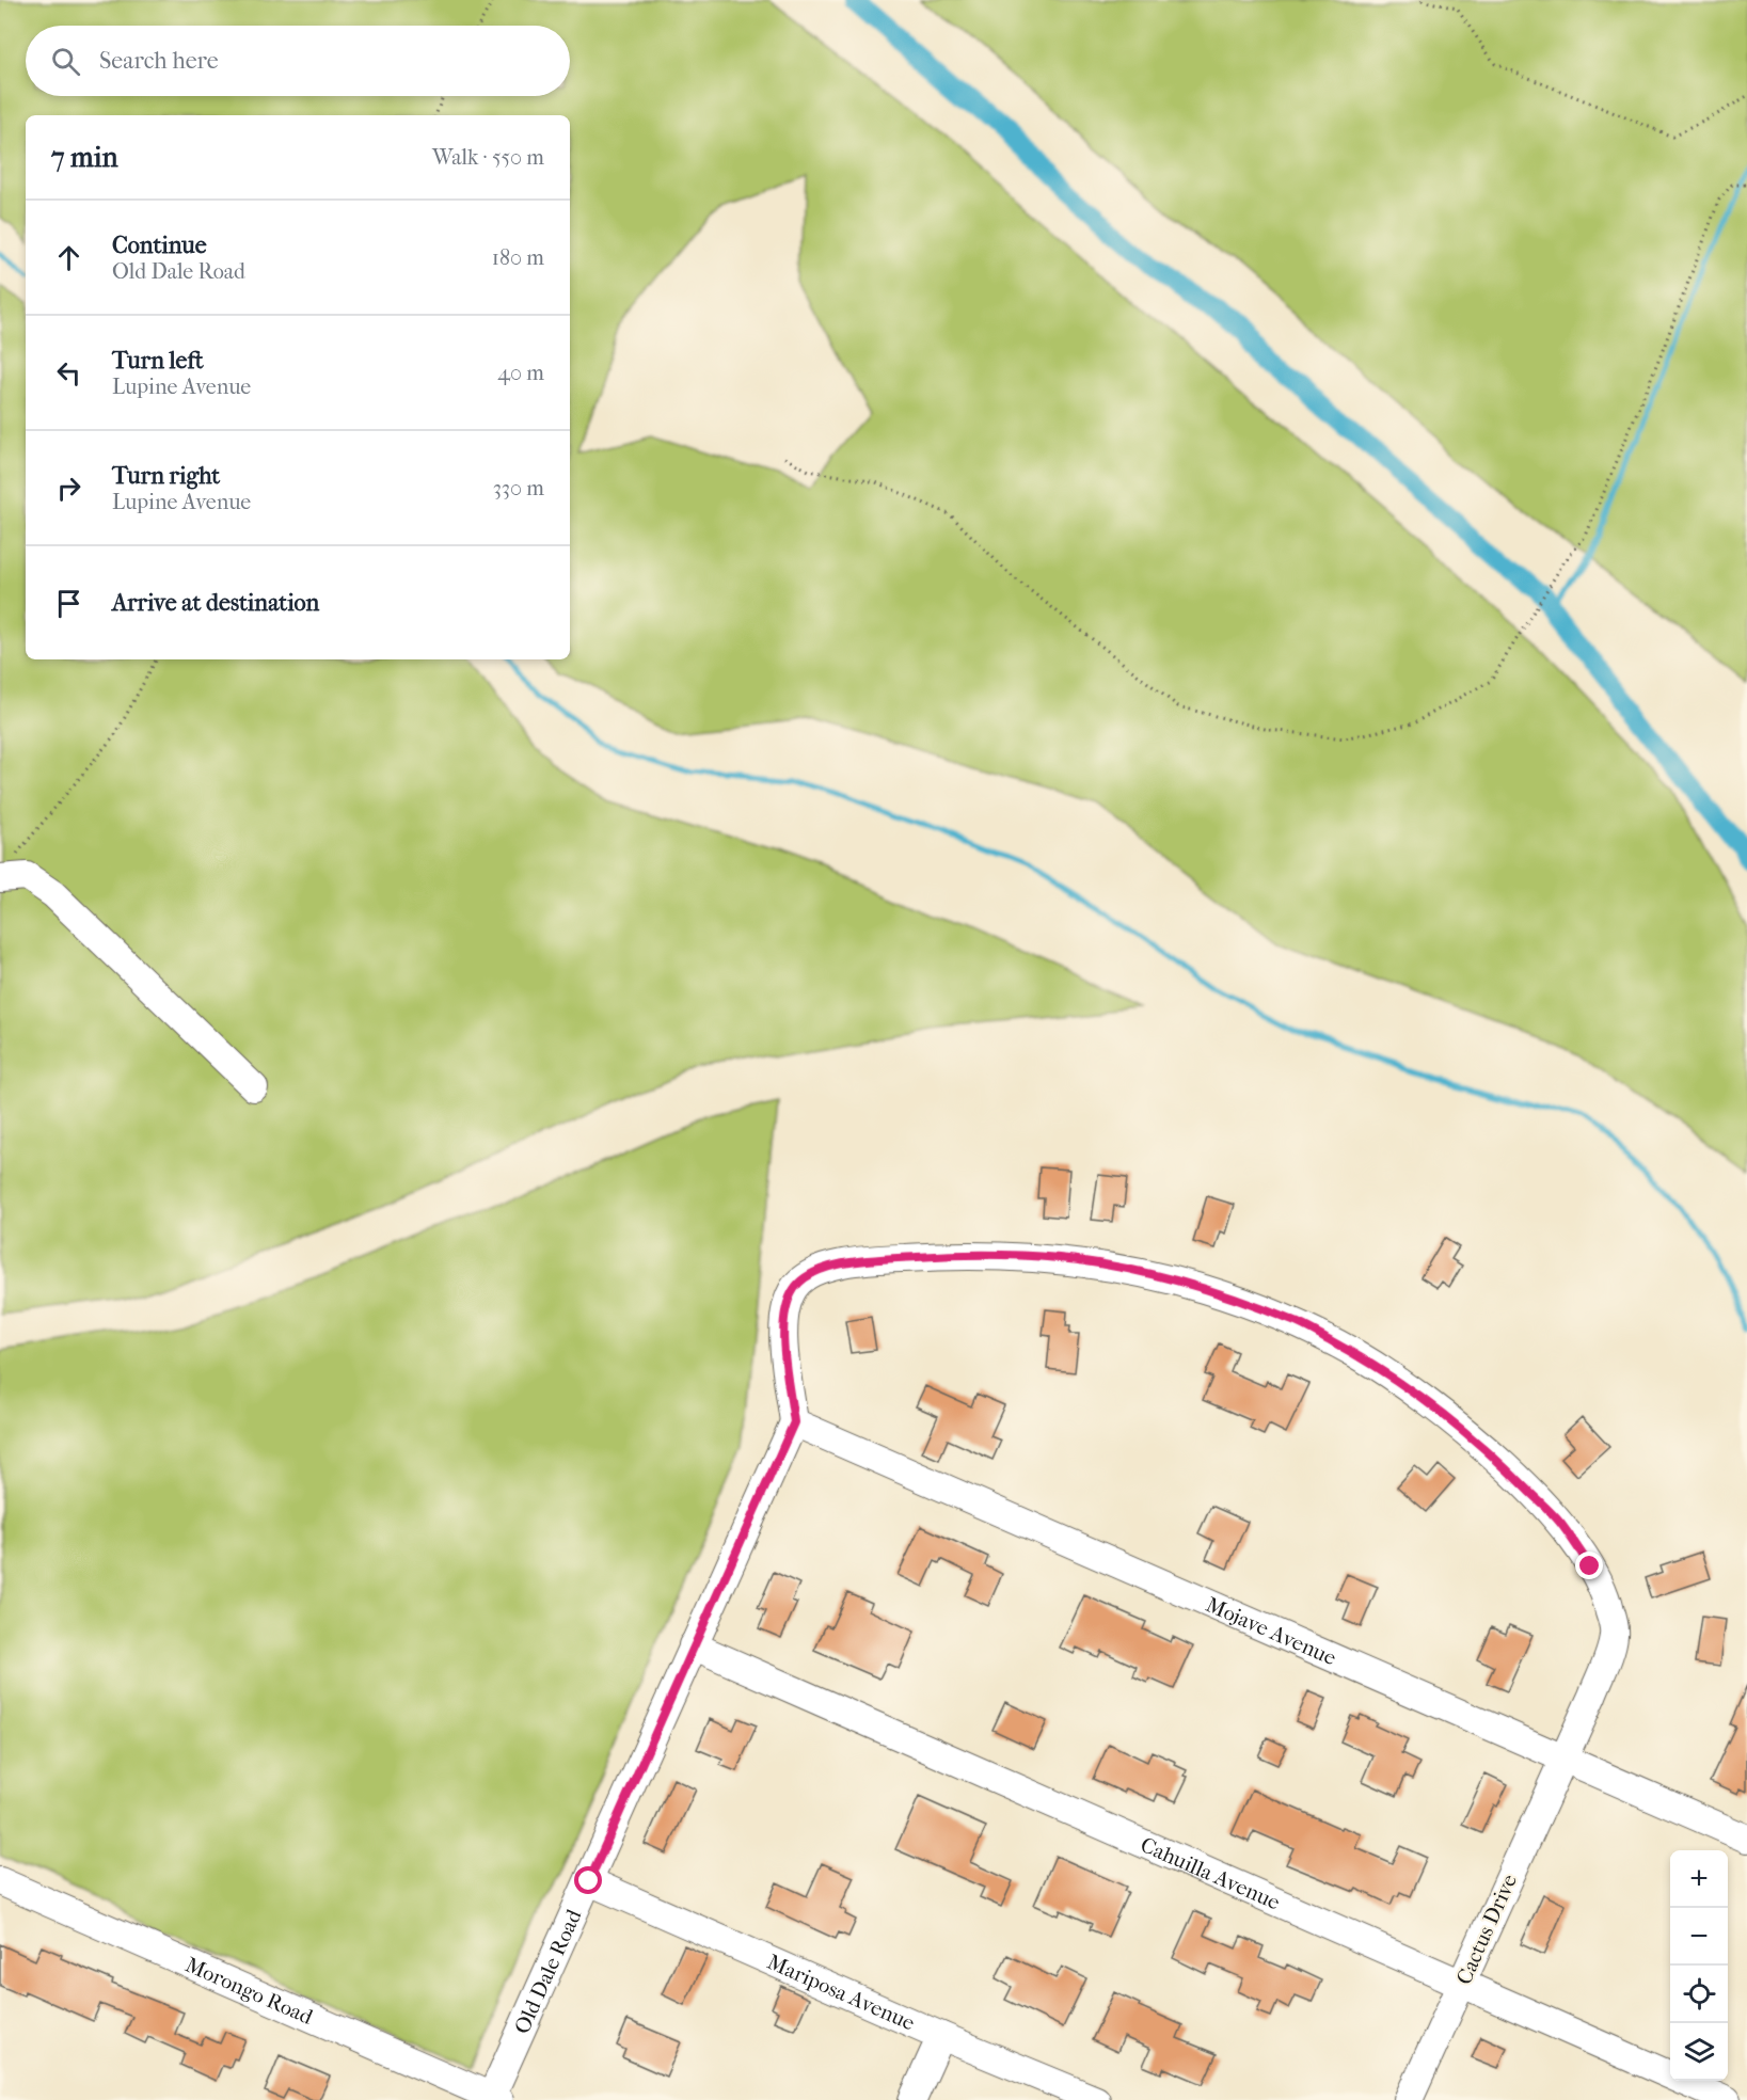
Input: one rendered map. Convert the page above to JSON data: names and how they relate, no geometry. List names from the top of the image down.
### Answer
{
  "streets": {
    "street": [
      "Mojave Avenue",
      "Cahuilla Avenue",
      "Cactus Drive",
      "Old Dale Road",
      "Morongo Road",
      "Mariposa Avenue"
    ]
  },
  "crossings": [
    ["Mojave Avenue", "Cactus Drive"],
    ["Mojave Avenue", "Old Dale Road"],
    ["Cahuilla Avenue", "Cactus Drive"],
    ["Cahuilla Avenue", "Old Dale Road"],
    ["Cactus Drive", "Old Dale Road"],
    ["Old Dale Road", "Morongo Road"],
    ["Old Dale Road", "Mariposa Avenue"]
  ],
  "page": {
    "search": "Search here",
    "heading": ["7 min", "Walk · 550 m"],
    "list": [
      ["Continue", "Old Dale Road", "180 m"],
      ["Turn left", "Lupine Avenue", "40 m"],
      ["Turn right", "Lupine Avenue", "330 m"],
      "Arrive at destination"
    ],
    "map_buttons": ["+", "−"]
  }
}
